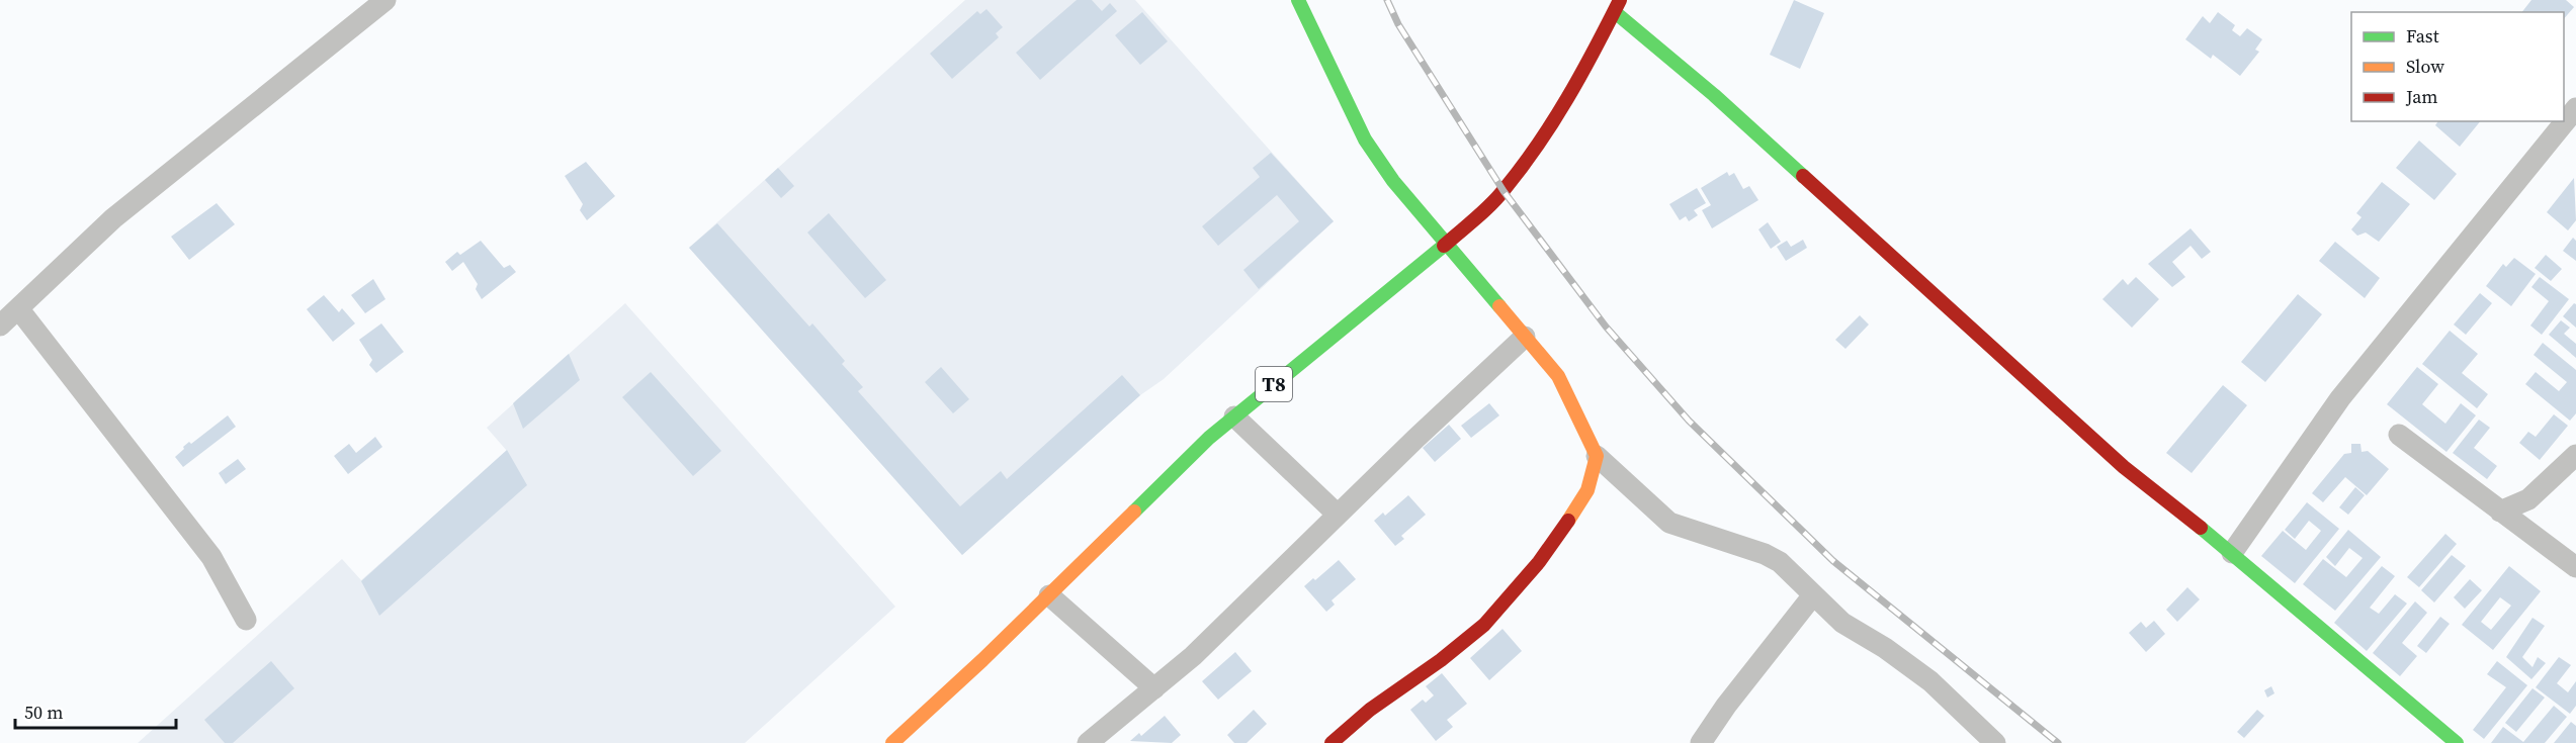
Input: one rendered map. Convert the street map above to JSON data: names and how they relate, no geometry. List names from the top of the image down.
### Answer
{
  "streets": {
    "main road": ["T8"]
  },
  "legend": ["Fast", "Slow", "Jam"],
  "scale_bar": "50 m"
}
